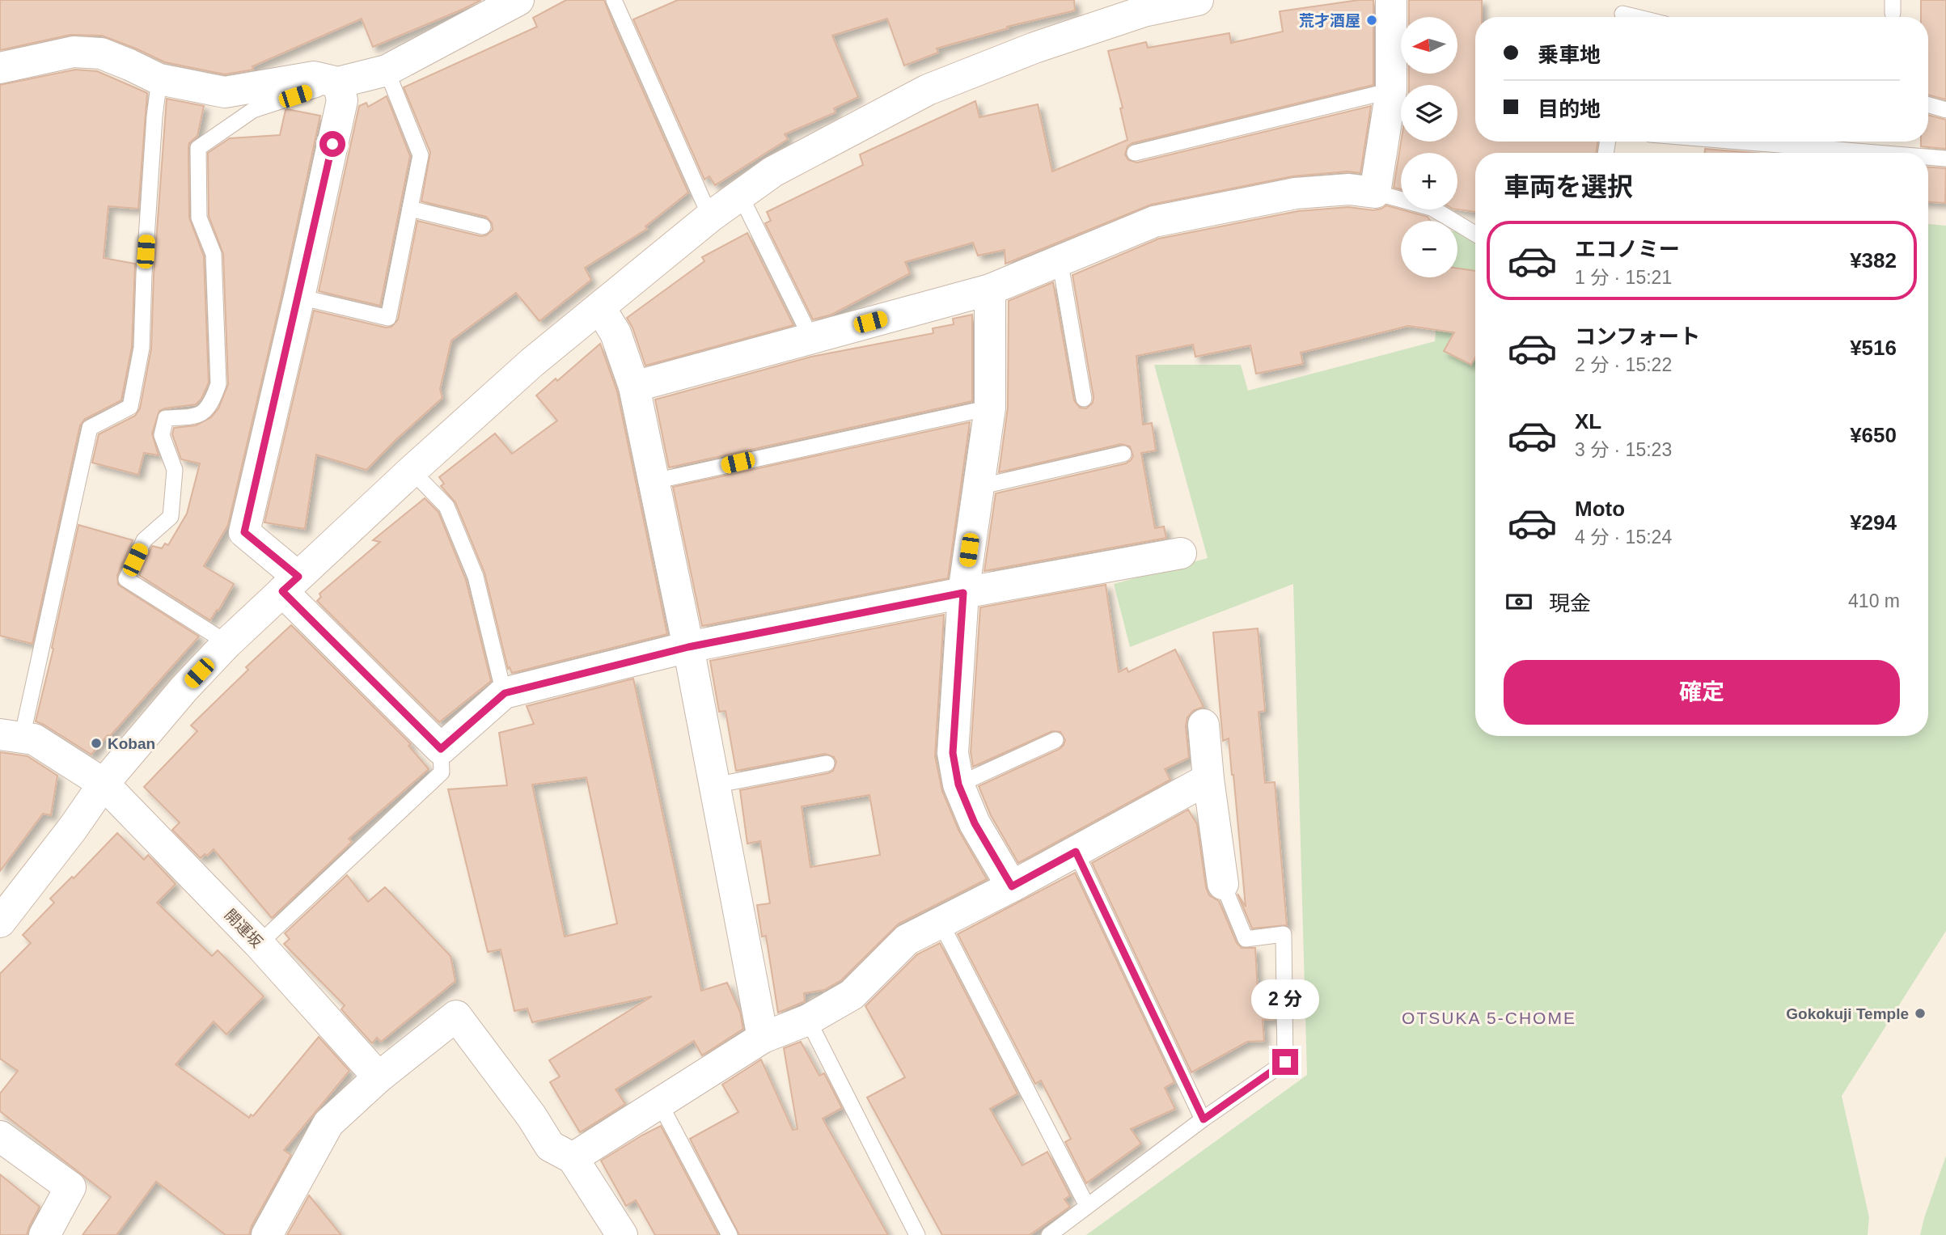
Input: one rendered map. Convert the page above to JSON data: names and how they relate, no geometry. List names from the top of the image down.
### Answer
{
  "streets": {
    "street": ["開運坂"]
  },
  "districts": ["OTSUKA 5-CHOME"],
  "places": ["荒才酒屋", "Koban", "Gokokuji Temple"],
  "north": "left",
  "page": {
    "map_buttons": ["+", "−"],
    "banner": ["乗車地", "目的地"],
    "heading": "車両を選択",
    "list": [
      {
        "name": "エコノミー",
        "note": "1 分 · 15:21",
        "value": "¥382"
      },
      {
        "name": "コンフォート",
        "note": "2 分 · 15:22",
        "value": "¥516"
      },
      {
        "name": "XL",
        "note": "3 分 · 15:23",
        "value": "¥650"
      },
      {
        "name": "Moto",
        "note": "4 分 · 15:24",
        "value": "¥294"
      }
    ],
    "pay": ["現金", "410 m"],
    "buttons": "確定",
    "bubble": "2 分"
  }
}
